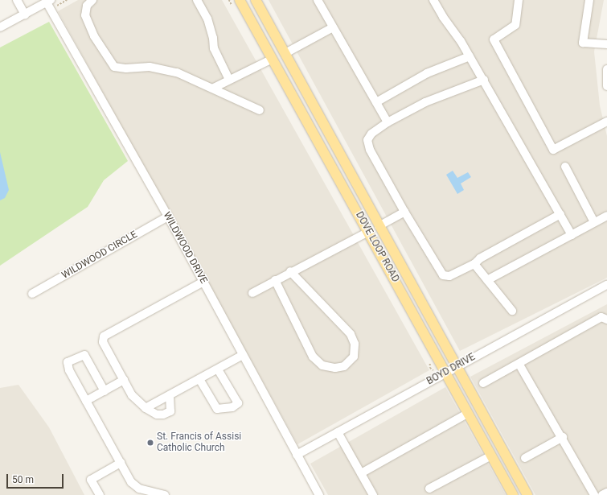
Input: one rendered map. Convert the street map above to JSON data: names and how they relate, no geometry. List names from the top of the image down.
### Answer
{
  "streets": {
    "main road": ["DOVE LOOP ROAD"],
    "street": ["WILDWOOD DRIVE", "WILDWOOD CIRCLE", "BOYD DRIVE"]
  },
  "crossings": [
    ["DOVE LOOP ROAD", "BOYD DRIVE"],
    ["WILDWOOD DRIVE", "WILDWOOD CIRCLE"],
    ["WILDWOOD DRIVE", "BOYD DRIVE"]
  ],
  "places": ["St. Francis of Assisi Catholic Church"],
  "scale_bar": "50 m"
}
